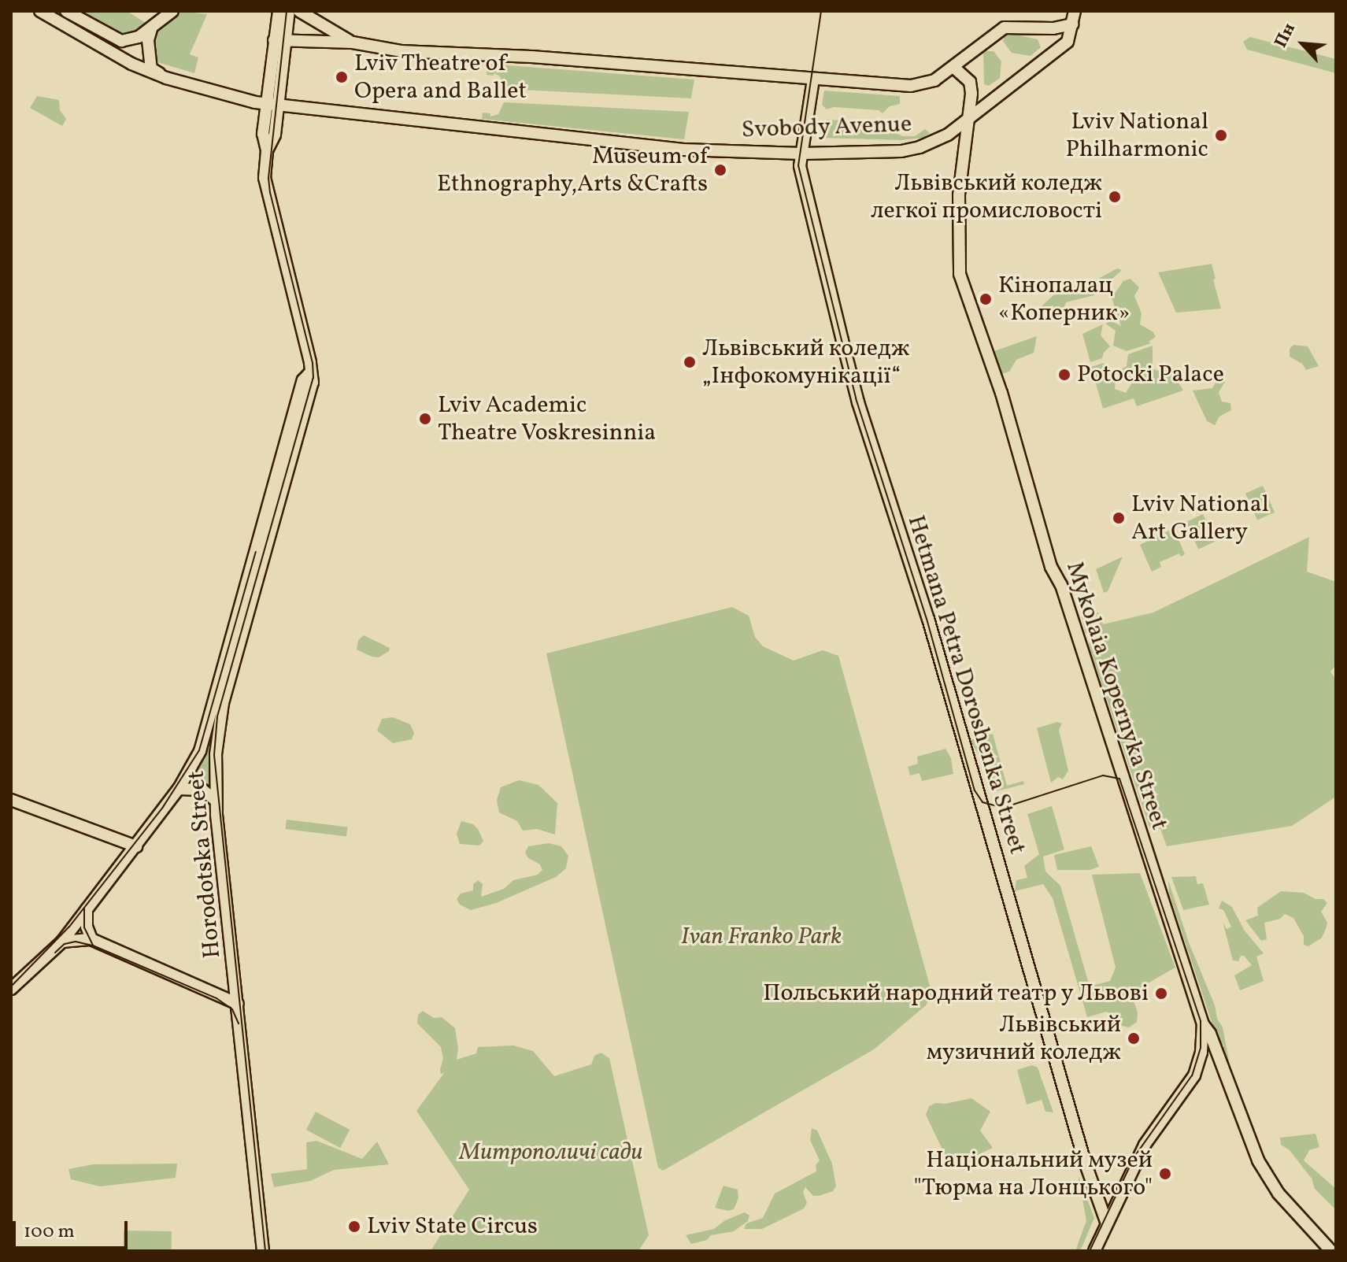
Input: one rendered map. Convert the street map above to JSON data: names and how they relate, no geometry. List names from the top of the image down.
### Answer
{
  "streets": {
    "main road": [
      "Svobody Avenue",
      "Hetmana Petra Doroshenka Street",
      "Mykolaia Kopernyka Street",
      "Horodotska Street"
    ]
  },
  "crossings": [
    ["Svobody Avenue", "Hetmana Petra Doroshenka Street"],
    ["Svobody Avenue", "Mykolaia Kopernyka Street"],
    ["Svobody Avenue", "Horodotska Street"]
  ],
  "parks": ["Ivan Franko Park", "Митрополичі сади"],
  "places": [
    "Lviv Theatre of Opera and Ballet",
    "Lviv National Philharmonic",
    "Museum of Ethnography,Arts &Crafts",
    "Львівський коледж легкої промисловості",
    "Кінопалац «Коперник»",
    "Львівський коледж „Інфокомунікації“",
    "Potocki Palace",
    "Lviv Academic Theatre Voskresinnia",
    "Lviv National Art Gallery",
    "Польський народний театр у Львові",
    "Львівський музичний коледж",
    "Національний музей \"Тюрма на Лонцького\"",
    "Lviv State Circus"
  ],
  "scale_bar": "100 m",
  "north": "top left"
}
